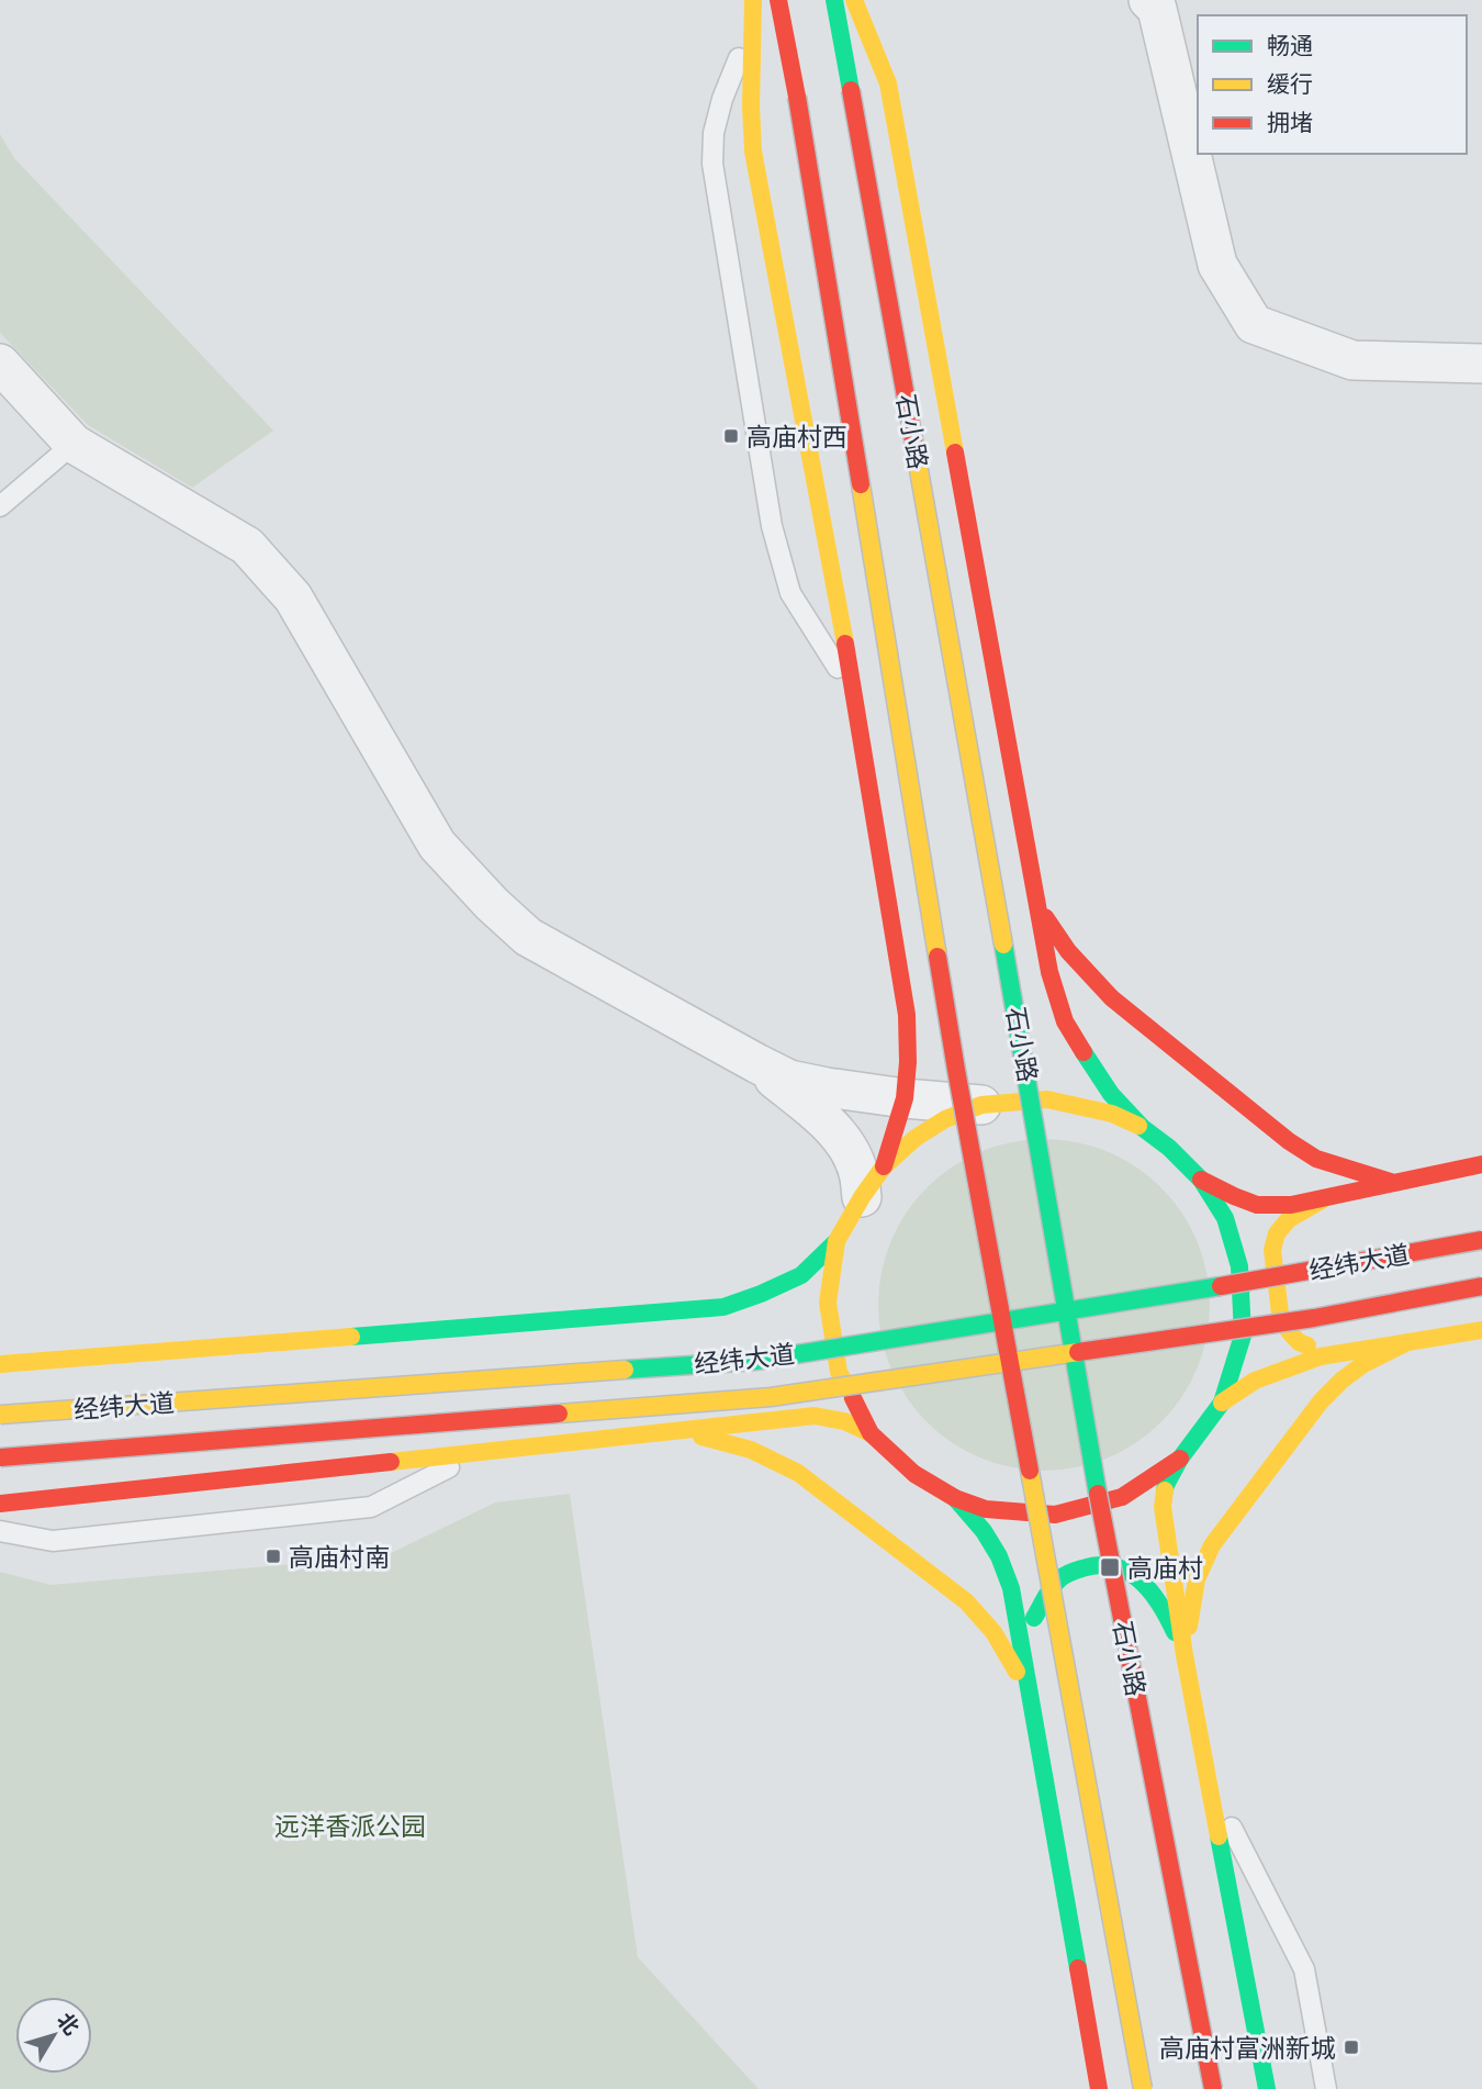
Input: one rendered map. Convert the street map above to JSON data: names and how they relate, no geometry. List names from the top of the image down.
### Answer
{
  "streets": {
    "street": ["石小路", "经纬大道"]
  },
  "parks": ["远洋香派公园"],
  "places": {
    "transit": [
      "高庙村西",
      "高庙村南",
      "高庙村",
      "高庙村富洲新城"
    ]
  },
  "legend": ["畅通", "缓行", "拥堵"],
  "north": "top right"
}
